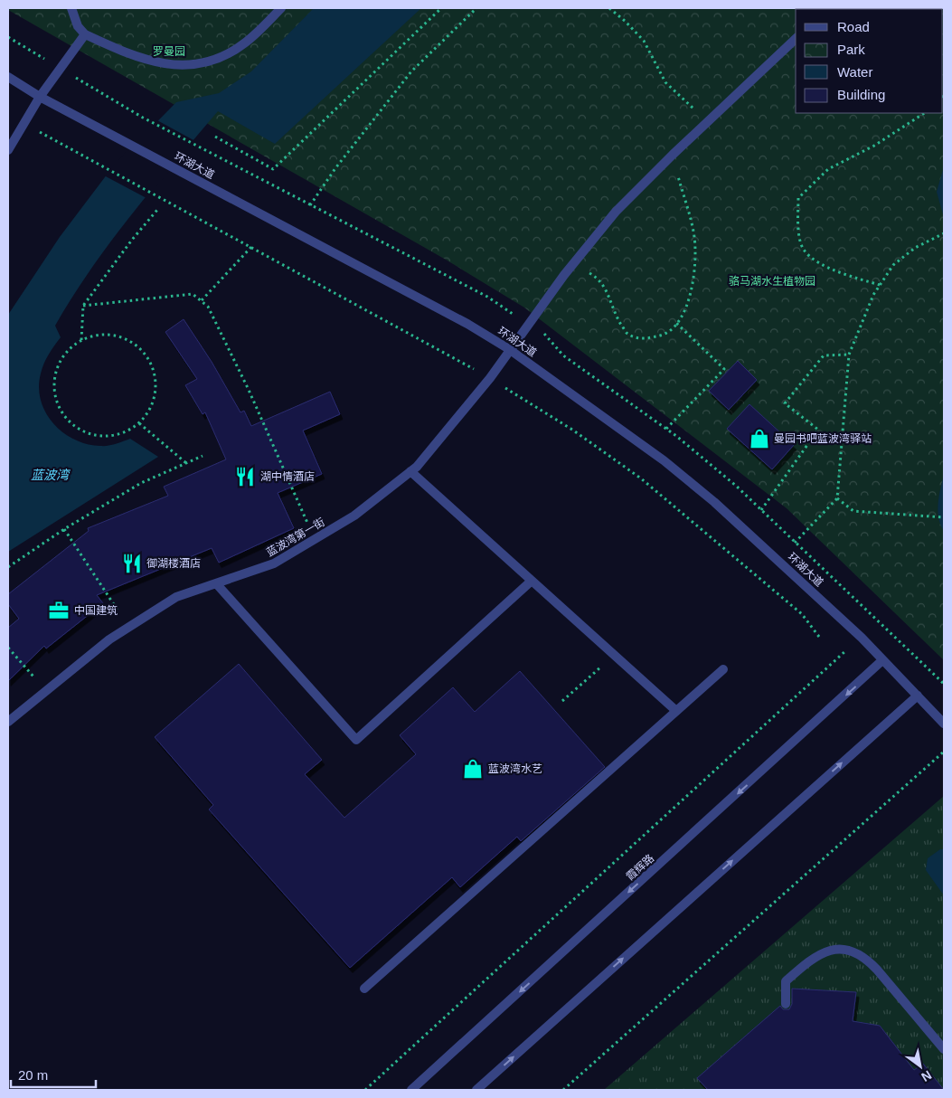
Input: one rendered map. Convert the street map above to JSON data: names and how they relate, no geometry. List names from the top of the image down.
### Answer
{
  "streets": {
    "street": ["环湖大道", "蓝波湾第一街", "霞辉路"]
  },
  "crossings": [
    ["环湖大道", "蓝波湾第一街"],
    ["环湖大道", "霞辉路"]
  ],
  "water": ["蓝波湾"],
  "parks": ["罗曼园", "骆马湖水生植物园"],
  "places": {
    "shop": ["曼园书吧蓝波湾驿站", "蓝波湾水艺"],
    "restaurant": ["湖中情酒店", "御湖楼酒店"],
    "office": ["中国建筑"]
  },
  "legend": [
    "Road",
    "Park",
    "Water",
    "Building"
  ],
  "scale_bar": "20 m",
  "north": "bottom right"
}
